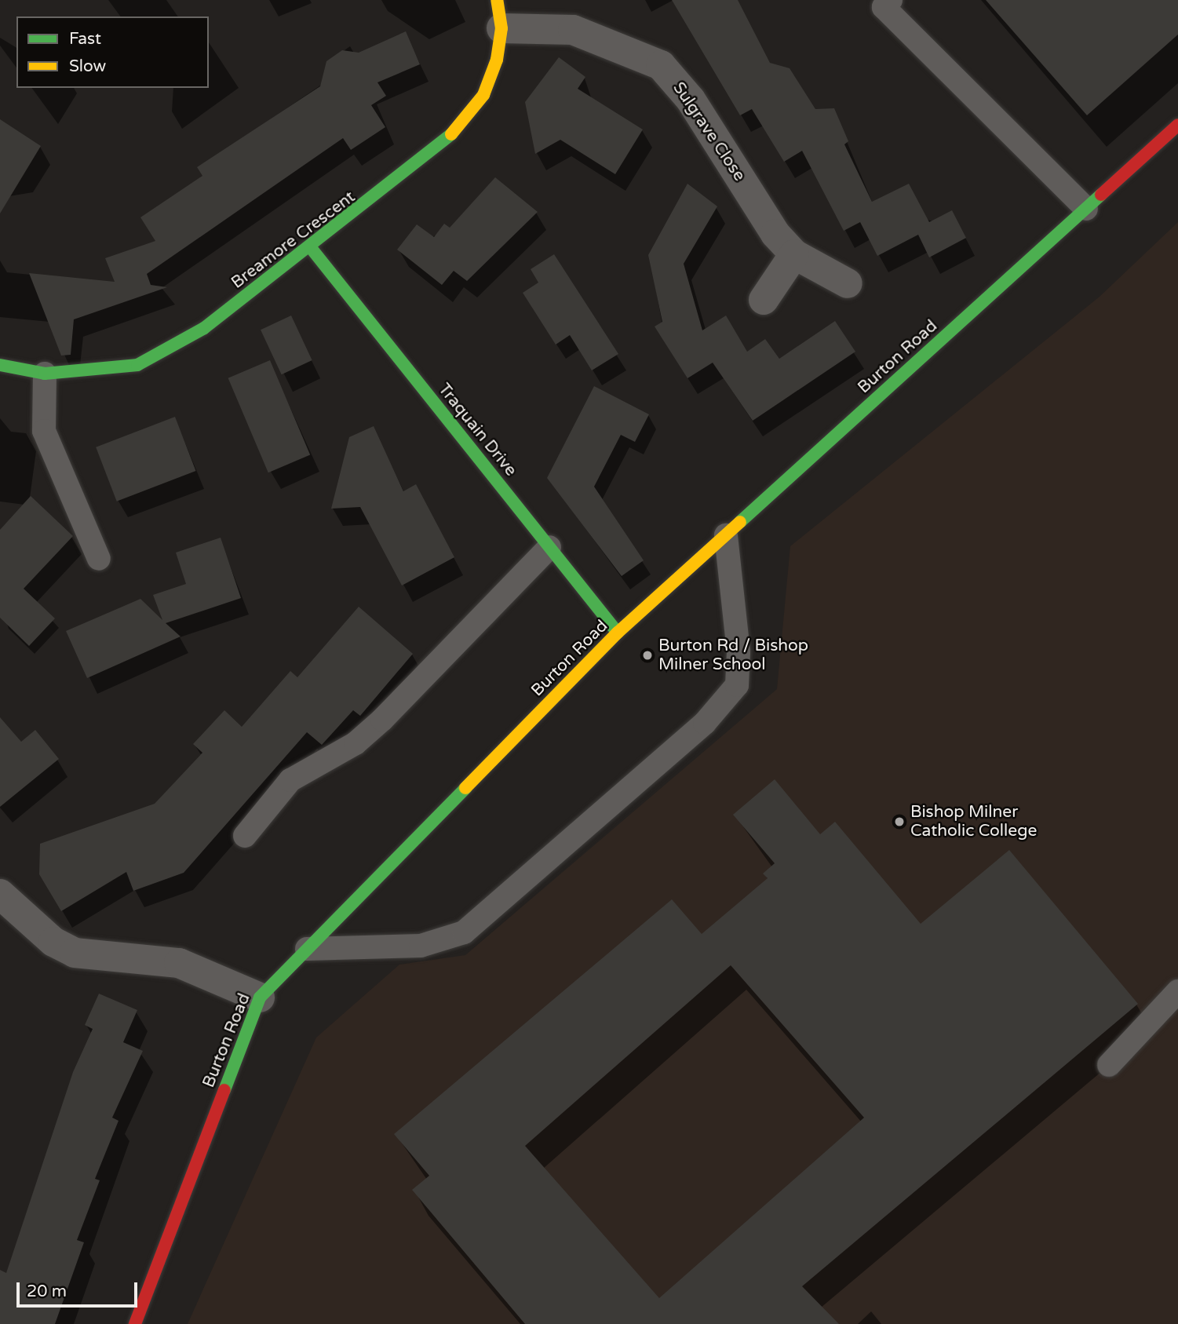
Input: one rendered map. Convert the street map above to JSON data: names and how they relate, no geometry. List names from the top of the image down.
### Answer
{
  "streets": {
    "main road": ["Breamore Crescent", "Burton Road", "Traquain Drive"],
    "street": ["Sulgrave Close"]
  },
  "crossings": [
    ["Sulgrave Close", "Breamore Crescent"],
    ["Breamore Crescent", "Traquain Drive"],
    ["Burton Road", "Traquain Drive"]
  ],
  "places": ["Burton Rd / Bishop Milner School", "Bishop Milner Catholic College"],
  "legend": ["Fast", "Slow"],
  "scale_bar": "20 m"
}
